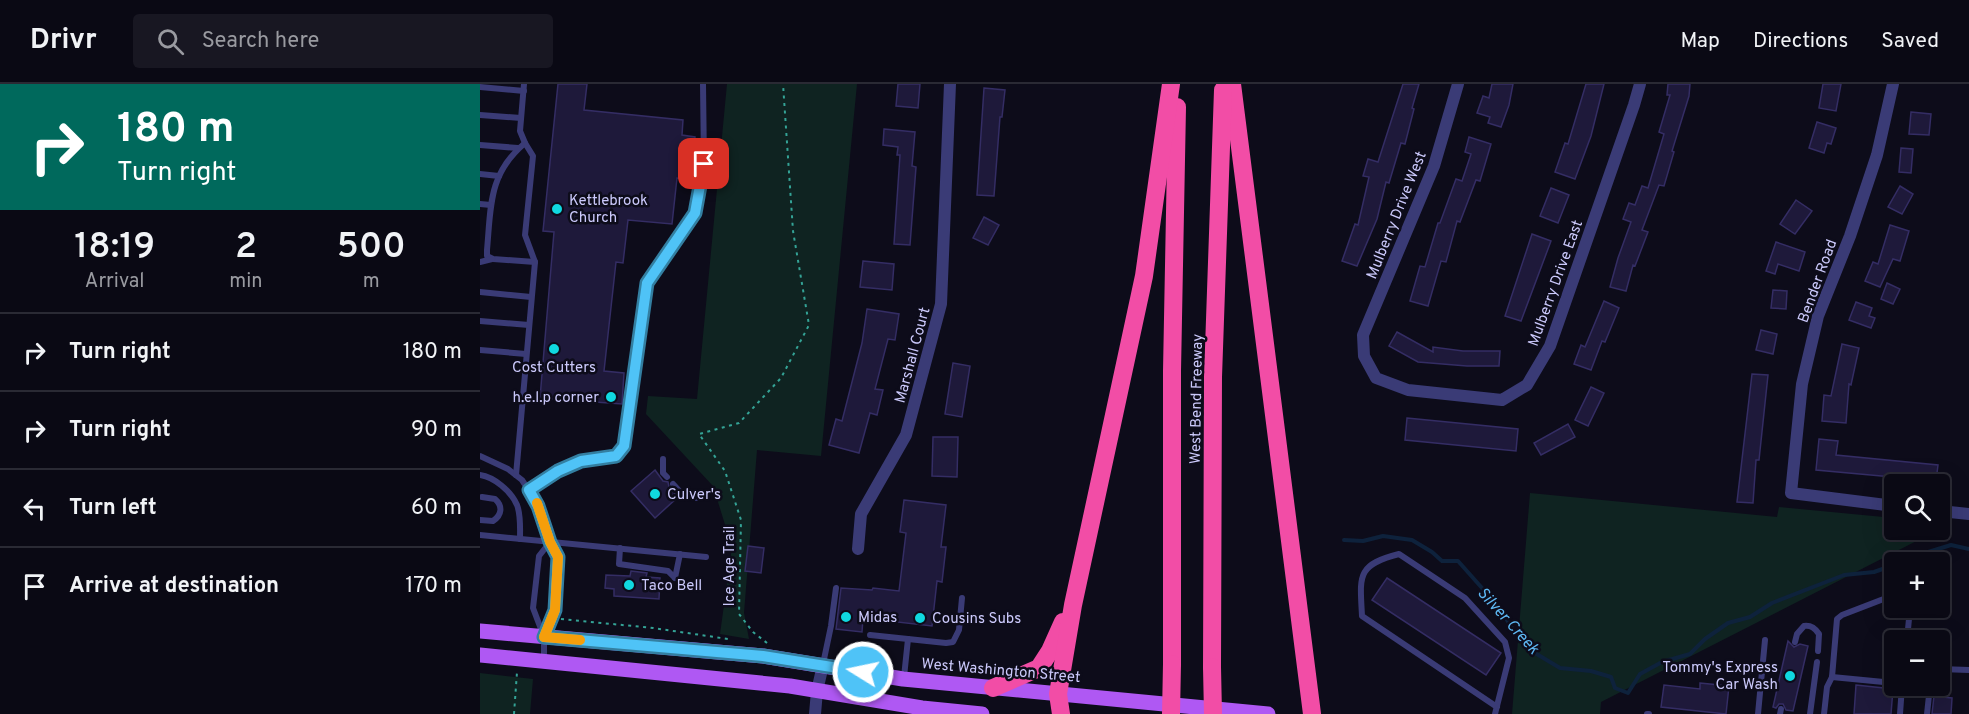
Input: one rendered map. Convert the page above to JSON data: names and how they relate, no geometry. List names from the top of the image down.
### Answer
{
  "streets": {
    "highway": ["West Bend Freeway"],
    "main road": ["West Washington Street"],
    "street": [
      "Mulberry Drive West",
      "Bender Road",
      "Mulberry Drive East",
      "Marshall Court"
    ],
    "path": ["Ice Age Trail"]
  },
  "crossings": [
    ["Mulberry Drive West", "Mulberry Drive East"]
  ],
  "water": ["Silver Creek"],
  "places": [
    "Kettlebrook Church",
    "Cost Cutters",
    "h.e.l.p corner",
    "Culver's",
    "Taco Bell",
    "Midas",
    "Cousins Subs",
    "Tommy's Express Car Wash"
  ],
  "page": {
    "header": "Drivr",
    "search": "Search here",
    "nav": ["Map", "Directions", "Saved"],
    "turn": ["180 m", "Turn right"],
    "eta": [
      "18:19",
      "Arrival",
      "2",
      "min",
      "500",
      "m"
    ],
    "list": [
      {
        "name": "Turn right",
        "value": "180 m"
      },
      {
        "name": "Turn right",
        "value": "90 m"
      },
      {
        "name": "Turn left",
        "value": "60 m"
      },
      {
        "name": "Arrive at destination",
        "value": "170 m"
      }
    ],
    "map_buttons": ["+", "−"]
  }
}
